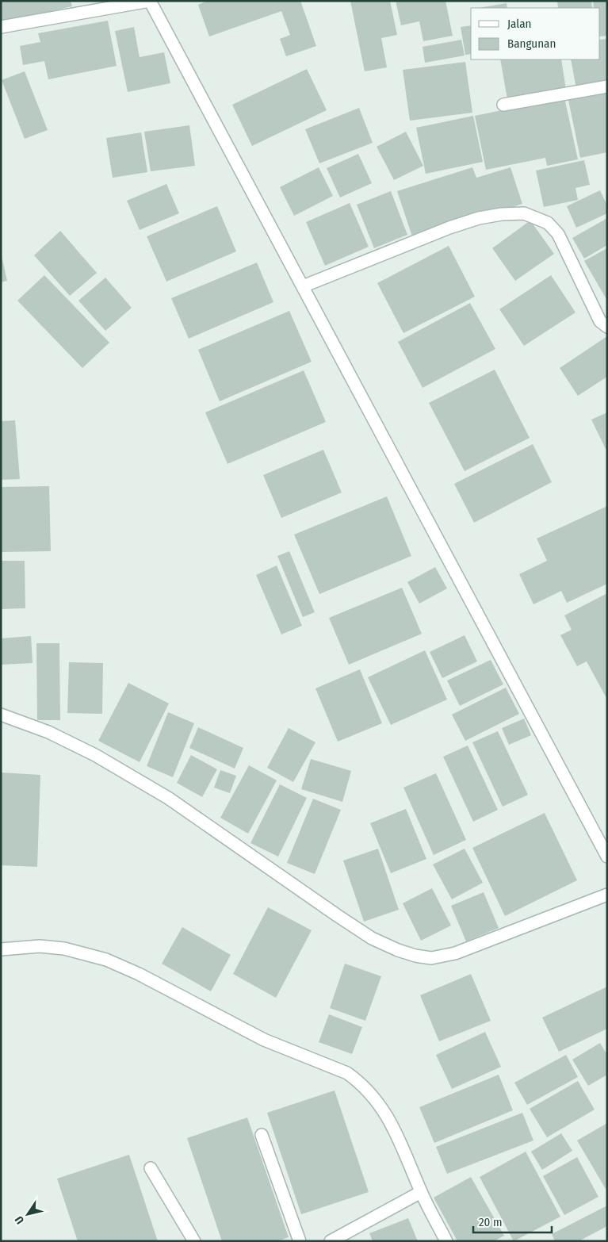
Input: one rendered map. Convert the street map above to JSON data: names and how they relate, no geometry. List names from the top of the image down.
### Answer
{
  "legend": ["Jalan", "Bangunan"],
  "scale_bar": "20 m",
  "north": "bottom left"
}
